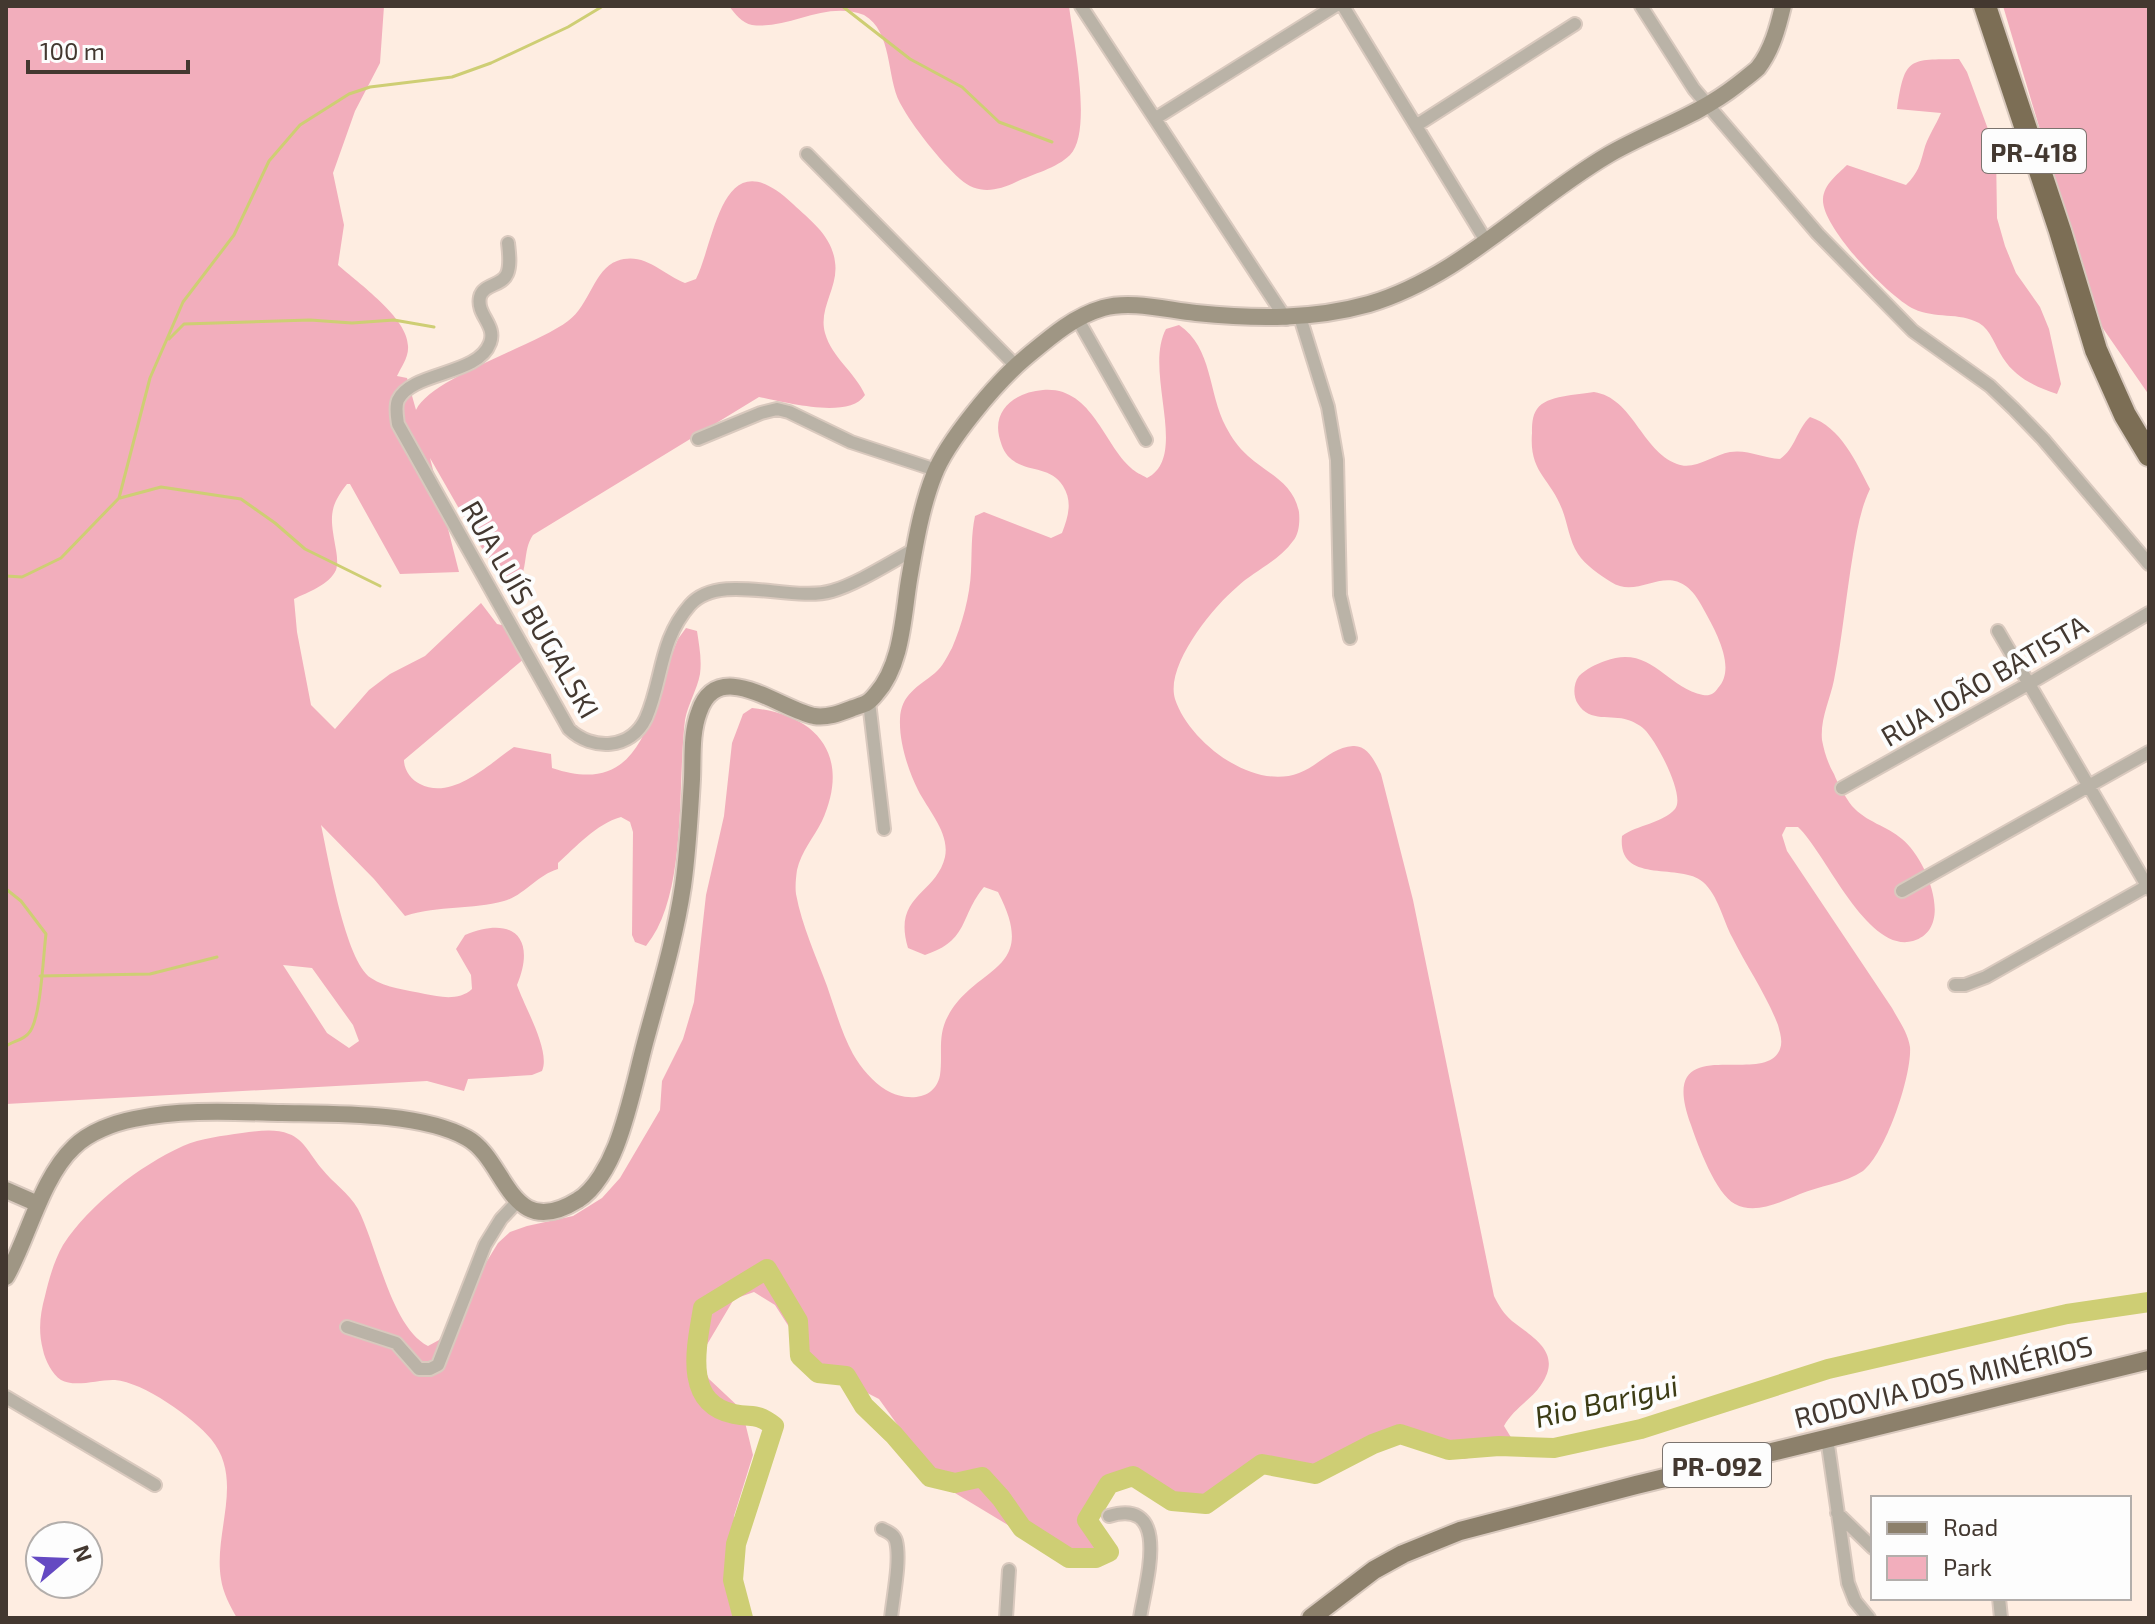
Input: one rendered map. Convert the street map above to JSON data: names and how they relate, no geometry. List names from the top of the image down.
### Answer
{
  "streets": {
    "highway": ["PR-418"],
    "main road": ["RODOVIA DOS MINÉRIOS", "PR-092"],
    "street": ["RUA LUÍS BUGALSKI", "RUA JOÃO BATISTA"]
  },
  "water": ["Rio Barigui"],
  "legend": ["Road", "Park"],
  "scale_bar": "100 m",
  "north": "right"
}
